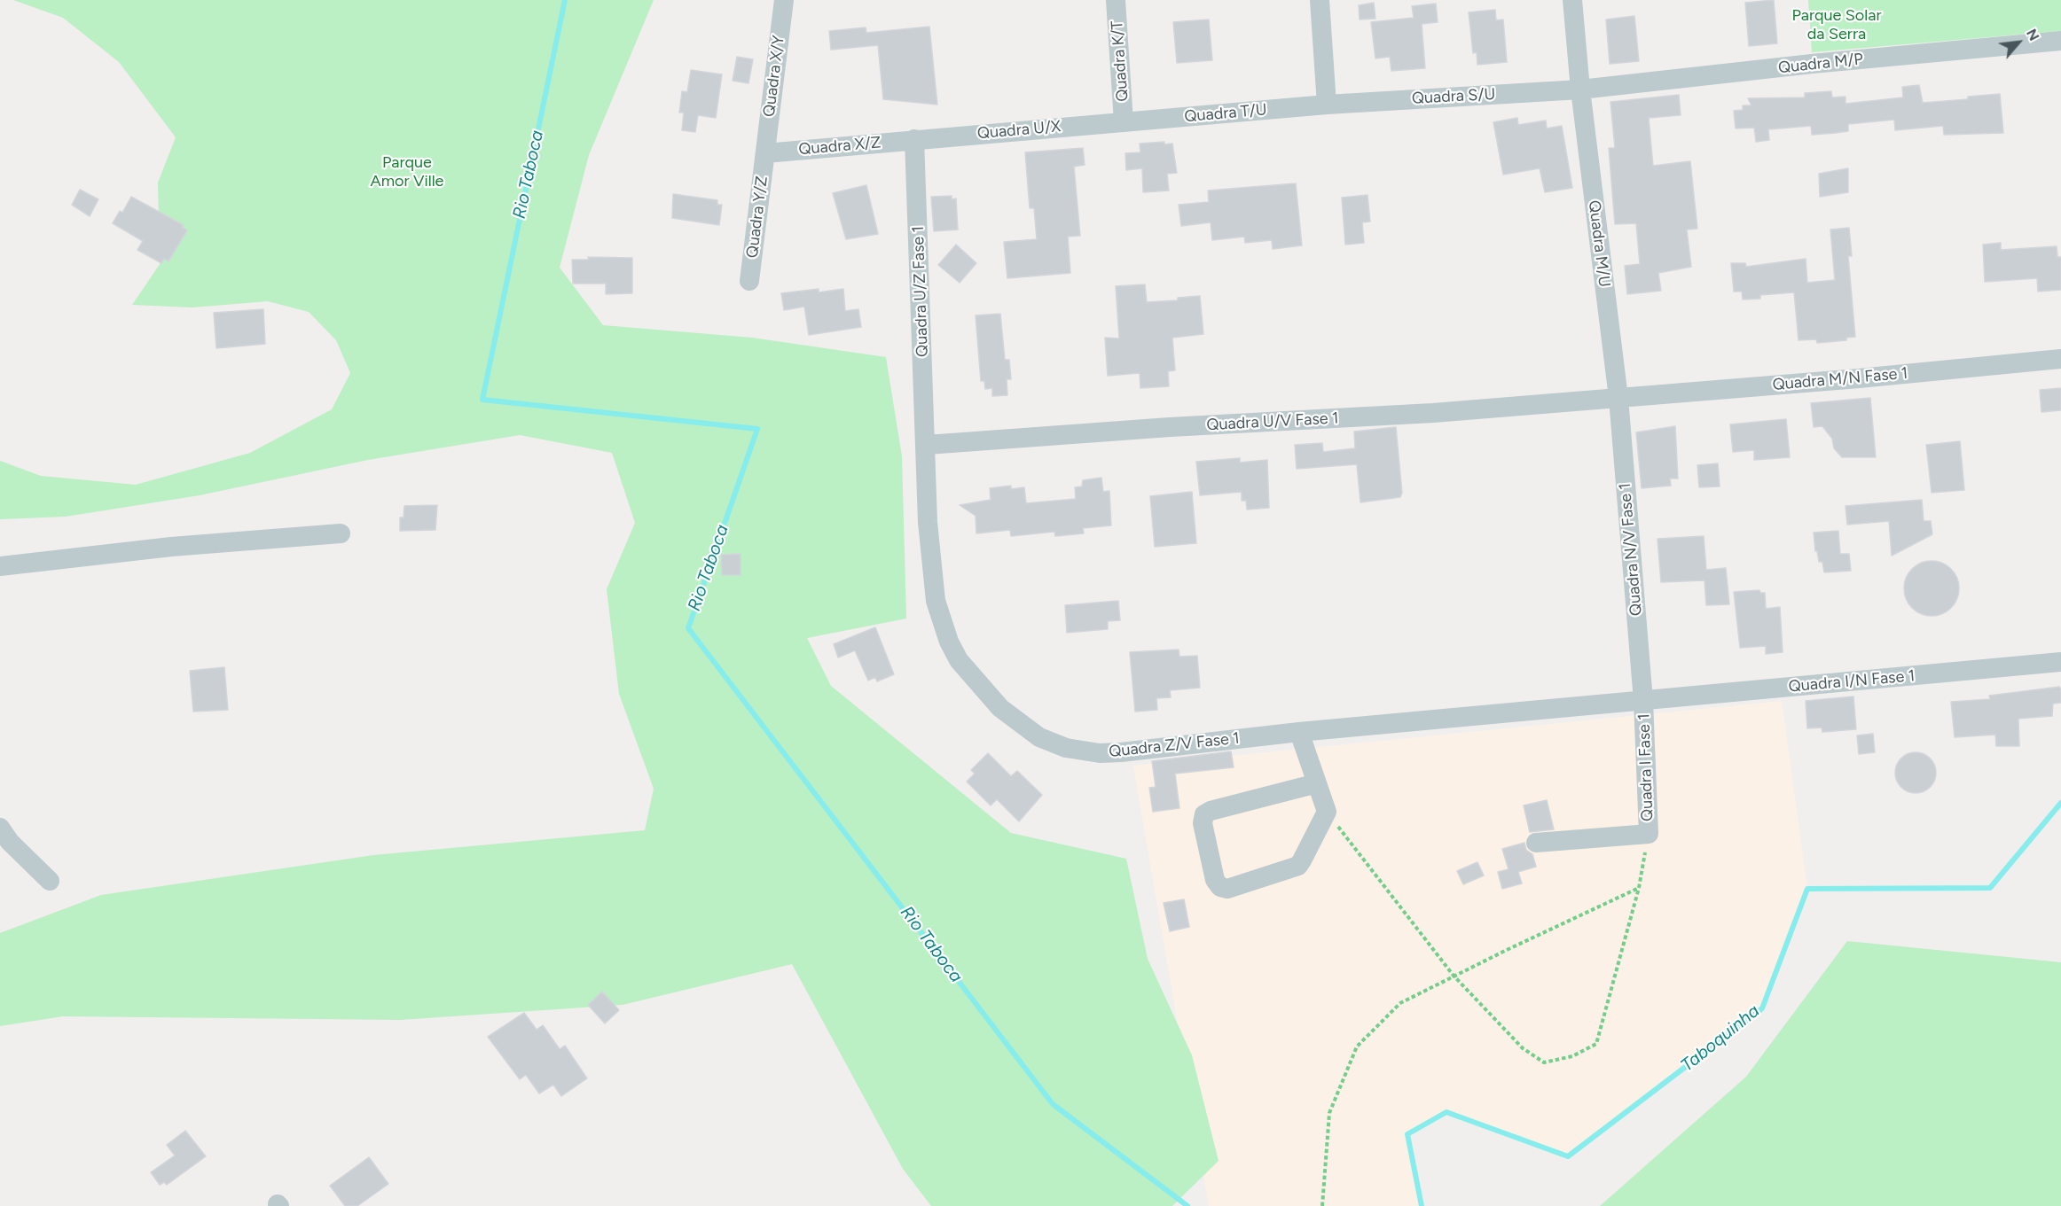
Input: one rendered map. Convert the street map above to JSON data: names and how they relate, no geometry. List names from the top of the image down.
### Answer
{
  "streets": {
    "street": [
      "Quadra K/T",
      "Quadra M/P",
      "Quadra X/Y",
      "Quadra S/U",
      "Quadra T/U",
      "Quadra U/X",
      "Quadra X/Z",
      "Quadra Y/Z",
      "Quadra M/U",
      "Quadra U/Z Fase 1",
      "Quadra M/N Fase 1",
      "Quadra U/V Fase 1",
      "Quadra N/V Fase 1",
      "Quadra I/N Fase 1",
      "Quadra Z/V Fase 1",
      "Quadra I Fase 1"
    ]
  },
  "crossings": [
    ["Quadra K/T", "Quadra T/U"],
    ["Quadra K/T", "Quadra U/X"],
    ["Quadra M/P", "Quadra S/U"],
    ["Quadra M/P", "Quadra M/U"],
    ["Quadra X/Y", "Quadra X/Z"],
    ["Quadra X/Y", "Quadra Y/Z"],
    ["Quadra S/U", "Quadra T/U"],
    ["Quadra S/U", "Quadra M/U"],
    ["Quadra T/U", "Quadra U/X"],
    ["Quadra U/X", "Quadra X/Z"],
    ["Quadra U/X", "Quadra U/Z Fase 1"],
    ["Quadra X/Z", "Quadra Y/Z"],
    ["Quadra X/Z", "Quadra U/Z Fase 1"],
    ["Quadra M/U", "Quadra M/N Fase 1"],
    ["Quadra M/U", "Quadra U/V Fase 1"],
    ["Quadra M/U", "Quadra N/V Fase 1"],
    ["Quadra U/Z Fase 1", "Quadra U/V Fase 1"],
    ["Quadra U/Z Fase 1", "Quadra Z/V Fase 1"],
    ["Quadra M/N Fase 1", "Quadra U/V Fase 1"],
    ["Quadra M/N Fase 1", "Quadra N/V Fase 1"],
    ["Quadra U/V Fase 1", "Quadra N/V Fase 1"],
    ["Quadra U/V Fase 1", "Quadra Z/V Fase 1"],
    ["Quadra N/V Fase 1", "Quadra I/N Fase 1"],
    ["Quadra N/V Fase 1", "Quadra Z/V Fase 1"],
    ["Quadra N/V Fase 1", "Quadra I Fase 1"],
    ["Quadra I/N Fase 1", "Quadra Z/V Fase 1"],
    ["Quadra I/N Fase 1", "Quadra I Fase 1"],
    ["Quadra Z/V Fase 1", "Quadra I Fase 1"]
  ],
  "water": ["Rio Taboca", "Taboquinha"],
  "parks": ["Parque Solar da Serra", "Parque Amor Ville"],
  "north": "top right"
}
